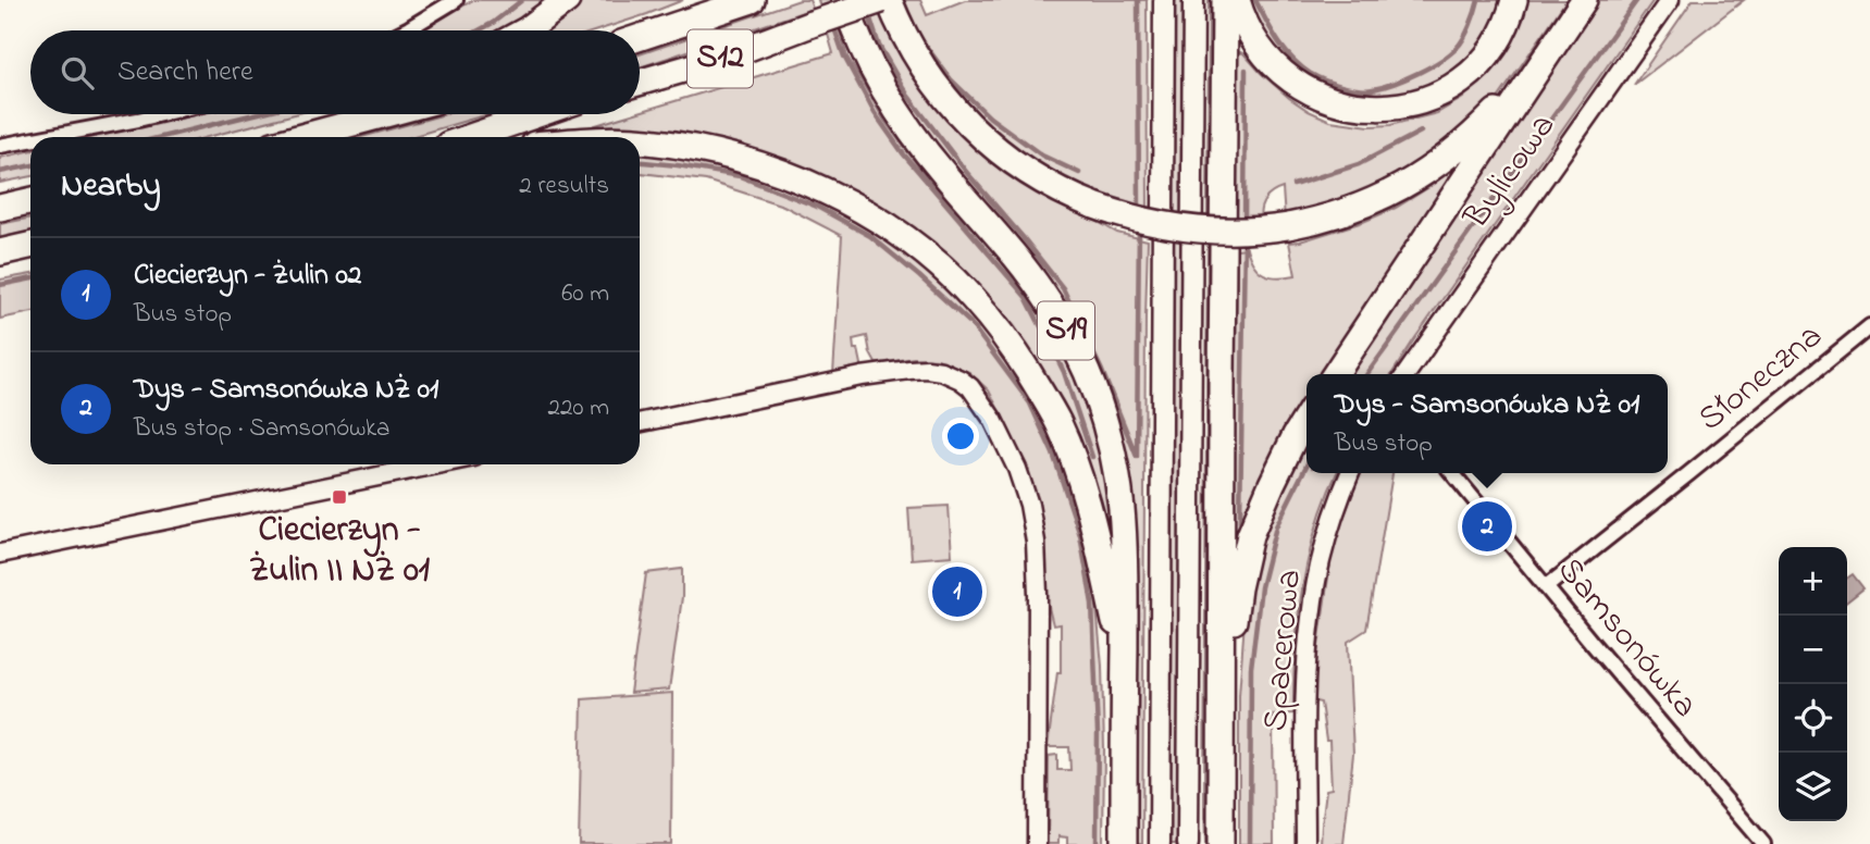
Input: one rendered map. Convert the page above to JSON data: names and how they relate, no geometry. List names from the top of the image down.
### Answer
{
  "streets": {
    "highway": ["S12", "S19"],
    "street": [
      "Bylicowa",
      "Słoneczna",
      "Samsonówka",
      "Spacerowa"
    ]
  },
  "crossings": [
    ["Słoneczna", "Samsonówka"]
  ],
  "places": {
    "transit": ["Ciecierzyn - Żulin II NŻ 01"]
  },
  "page": {
    "search": "Search here",
    "heading": ["Nearby", "2 results"],
    "list": [
      {
        "mark": "1",
        "name": "Ciecierzyn - Żulin 02",
        "note": "Bus stop",
        "value": "60 m"
      },
      {
        "mark": "2",
        "name": "Dys - Samsonówka NŻ 01",
        "note": "Bus stop · Samsonówka",
        "value": "220 m"
      }
    ],
    "popup": ["Dys - Samsonówka NŻ 01", "Bus stop"],
    "pins": ["2", "1"],
    "map_buttons": ["+", "−"]
  }
}
